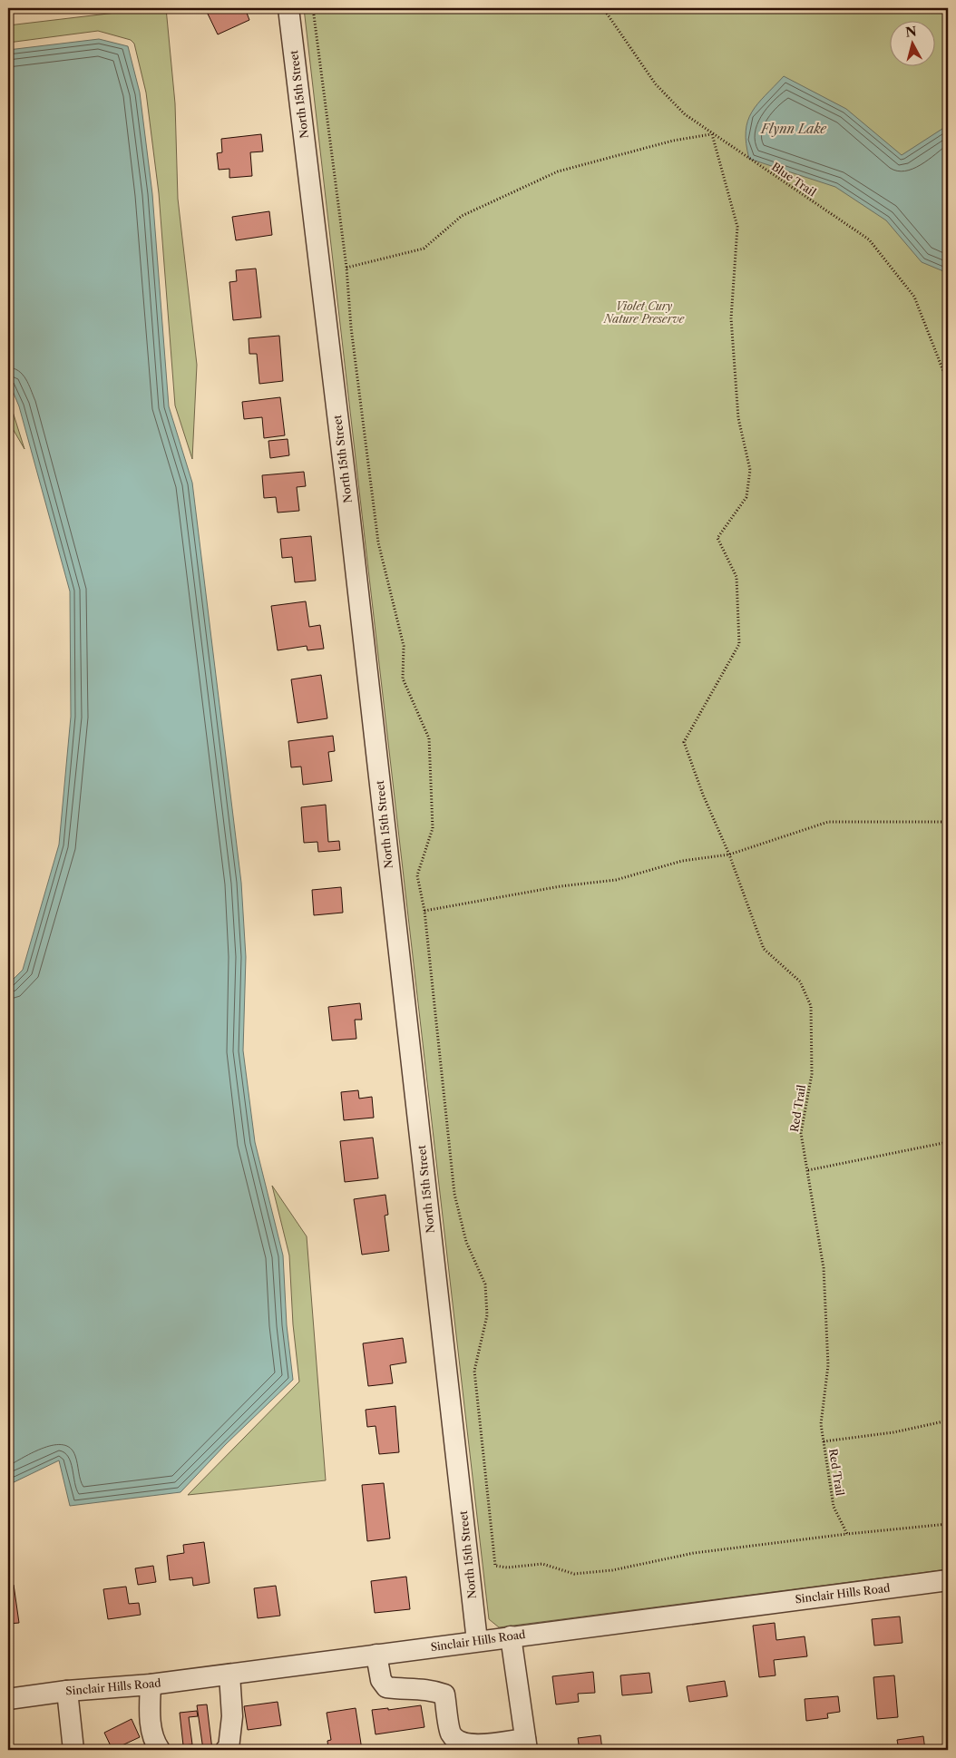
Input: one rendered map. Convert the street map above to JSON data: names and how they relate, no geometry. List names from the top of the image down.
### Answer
{
  "streets": {
    "street": ["North 15th Street", "Sinclair Hills Road"],
    "path": ["Blue Trail", "Red Trail"]
  },
  "crossings": [
    ["North 15th Street", "Sinclair Hills Road"],
    ["Blue Trail", "Red Trail"]
  ],
  "water": ["Flynn Lake"],
  "parks": ["Violet Cury Nature Preserve"],
  "north": "top"
}
